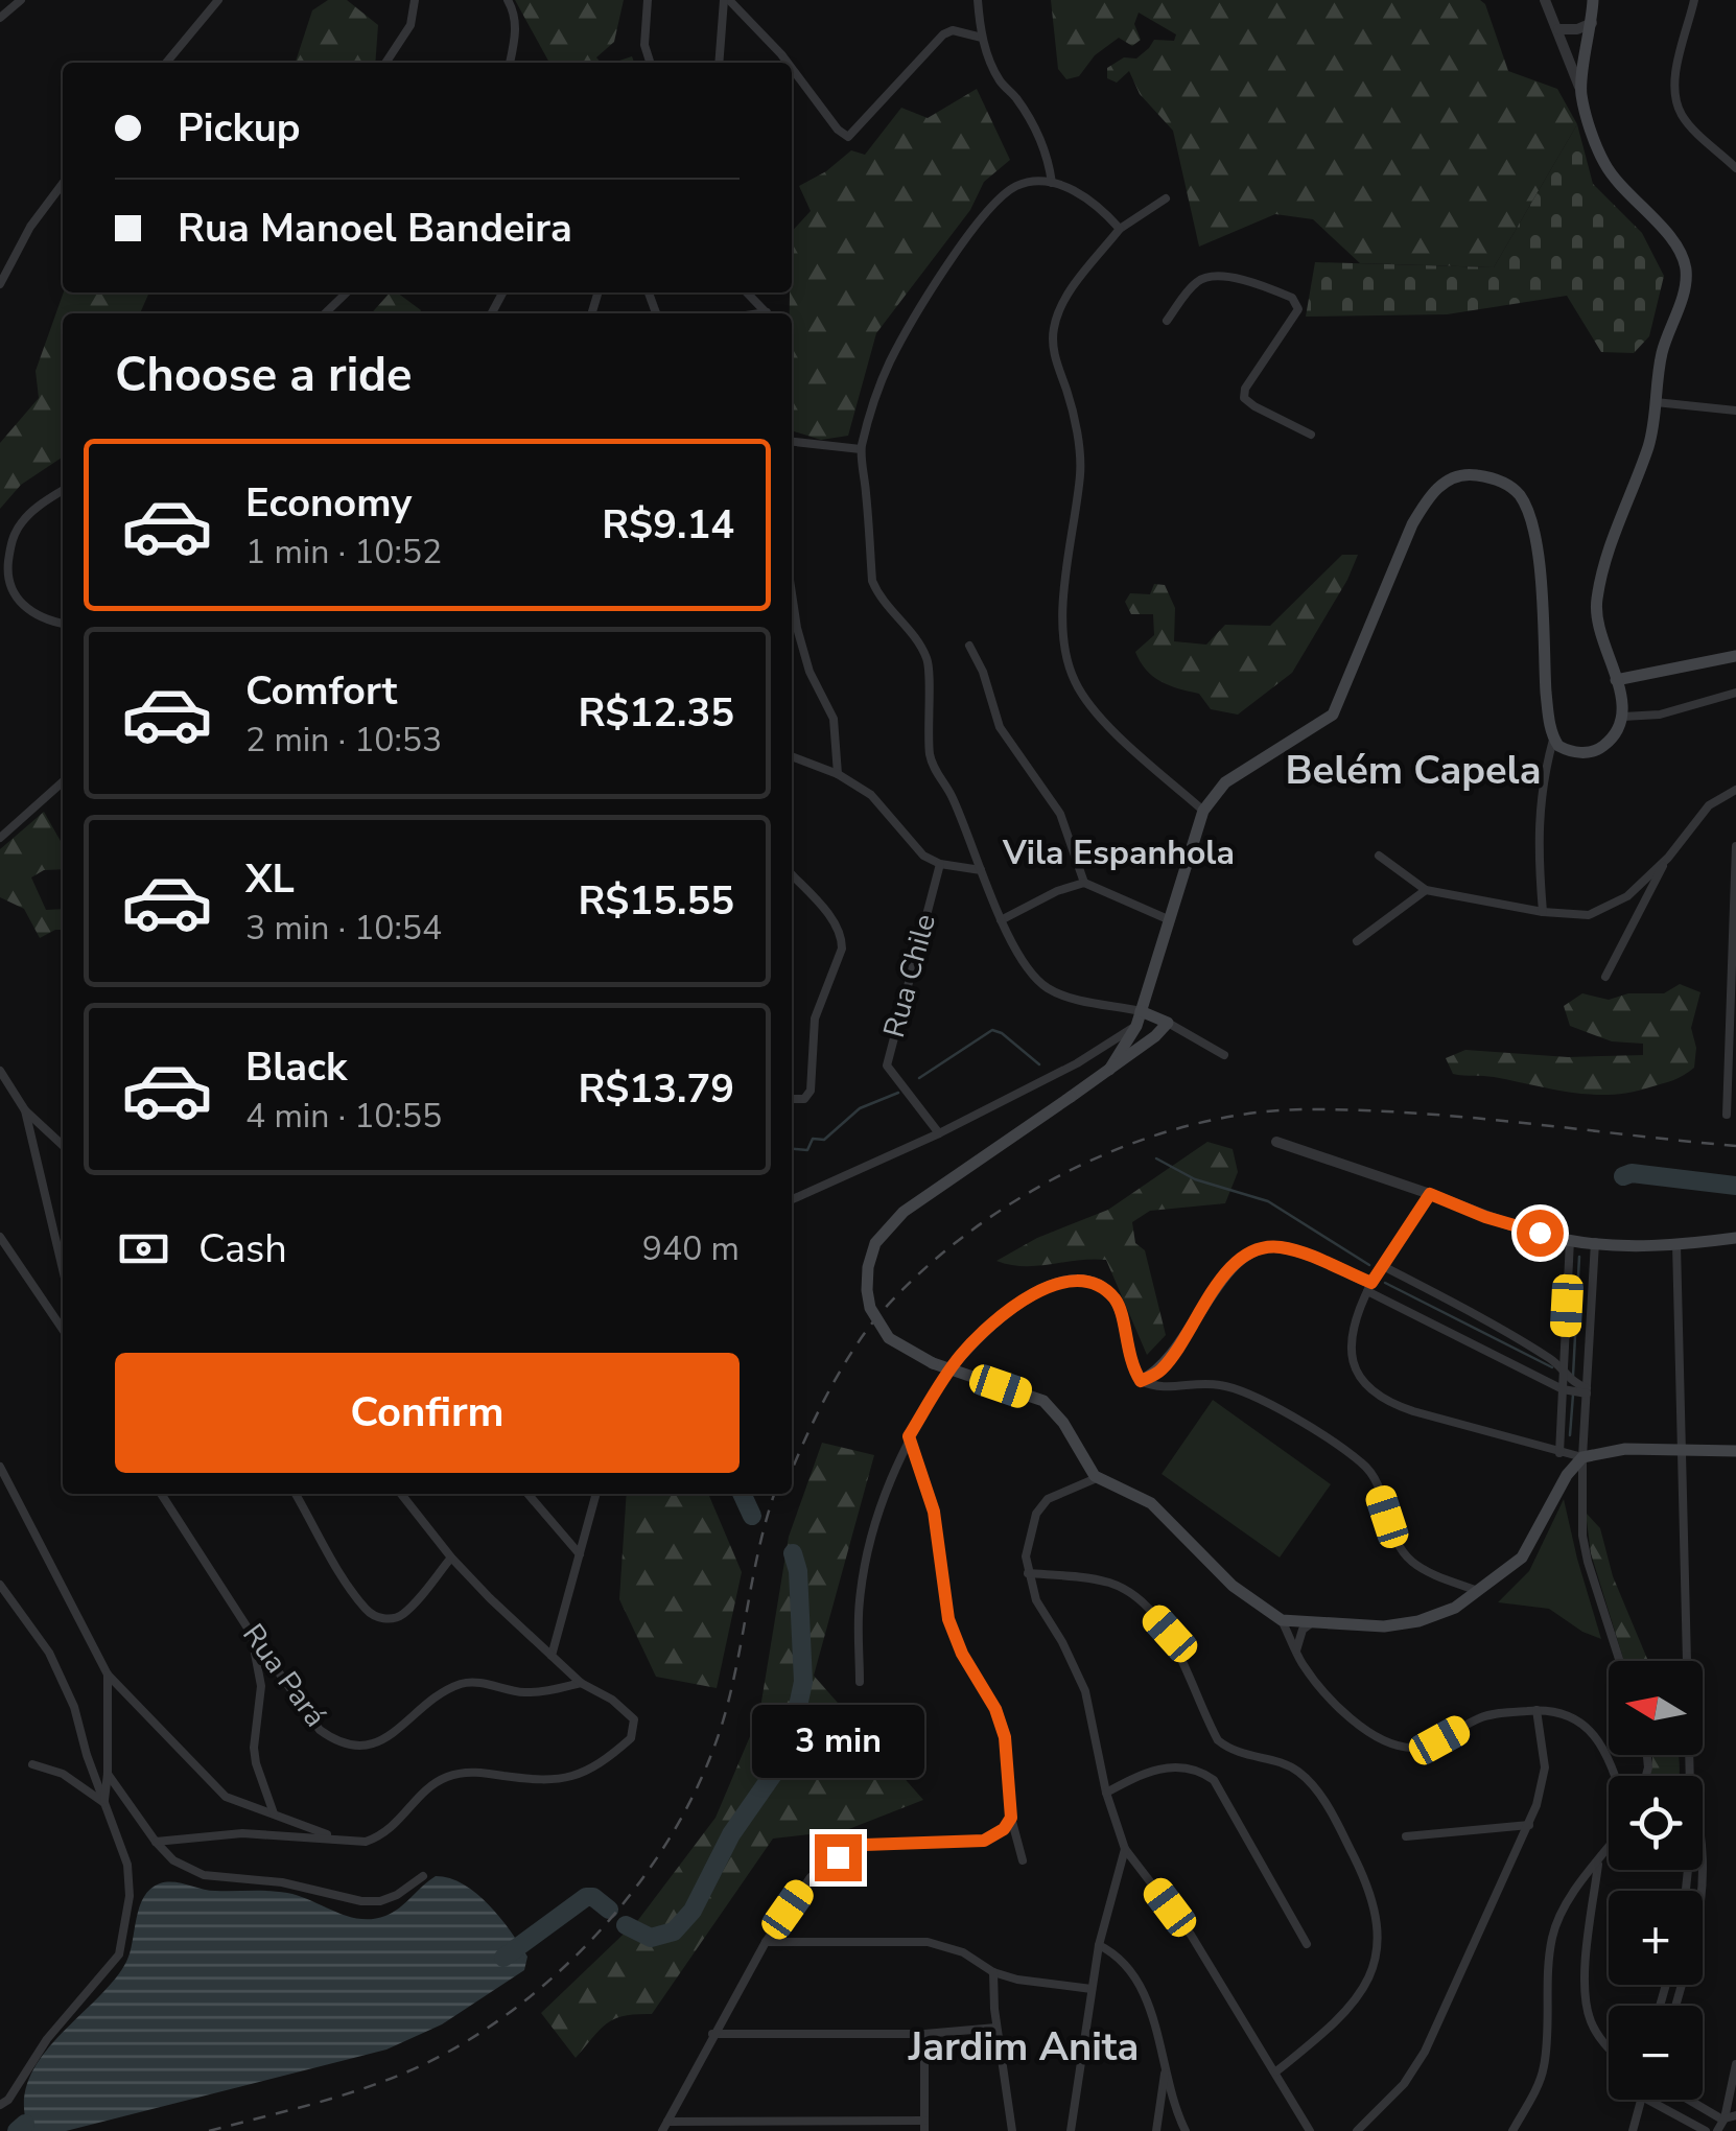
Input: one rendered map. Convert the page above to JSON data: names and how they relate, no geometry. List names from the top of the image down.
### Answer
{
  "streets": {
    "street": ["Rua Chile", "Rua Pará"]
  },
  "districts": ["Belém Capela", "Vila Espanhola", "Jardim Anita"],
  "north": "left",
  "page": {
    "banner": ["Pickup", "Rua Manoel Bandeira"],
    "heading": "Choose a ride",
    "list": [
      {
        "name": "Economy",
        "note": "1 min · 10:52",
        "value": "R$9.14"
      },
      {
        "name": "Comfort",
        "note": "2 min · 10:53",
        "value": "R$12.35"
      },
      {
        "name": "XL",
        "note": "3 min · 10:54",
        "value": "R$15.55"
      },
      {
        "name": "Black",
        "note": "4 min · 10:55",
        "value": "R$13.79"
      }
    ],
    "pay": ["Cash", "940 m"],
    "buttons": "Confirm",
    "map_buttons": ["+", "−"],
    "bubble": "3 min"
  }
}
